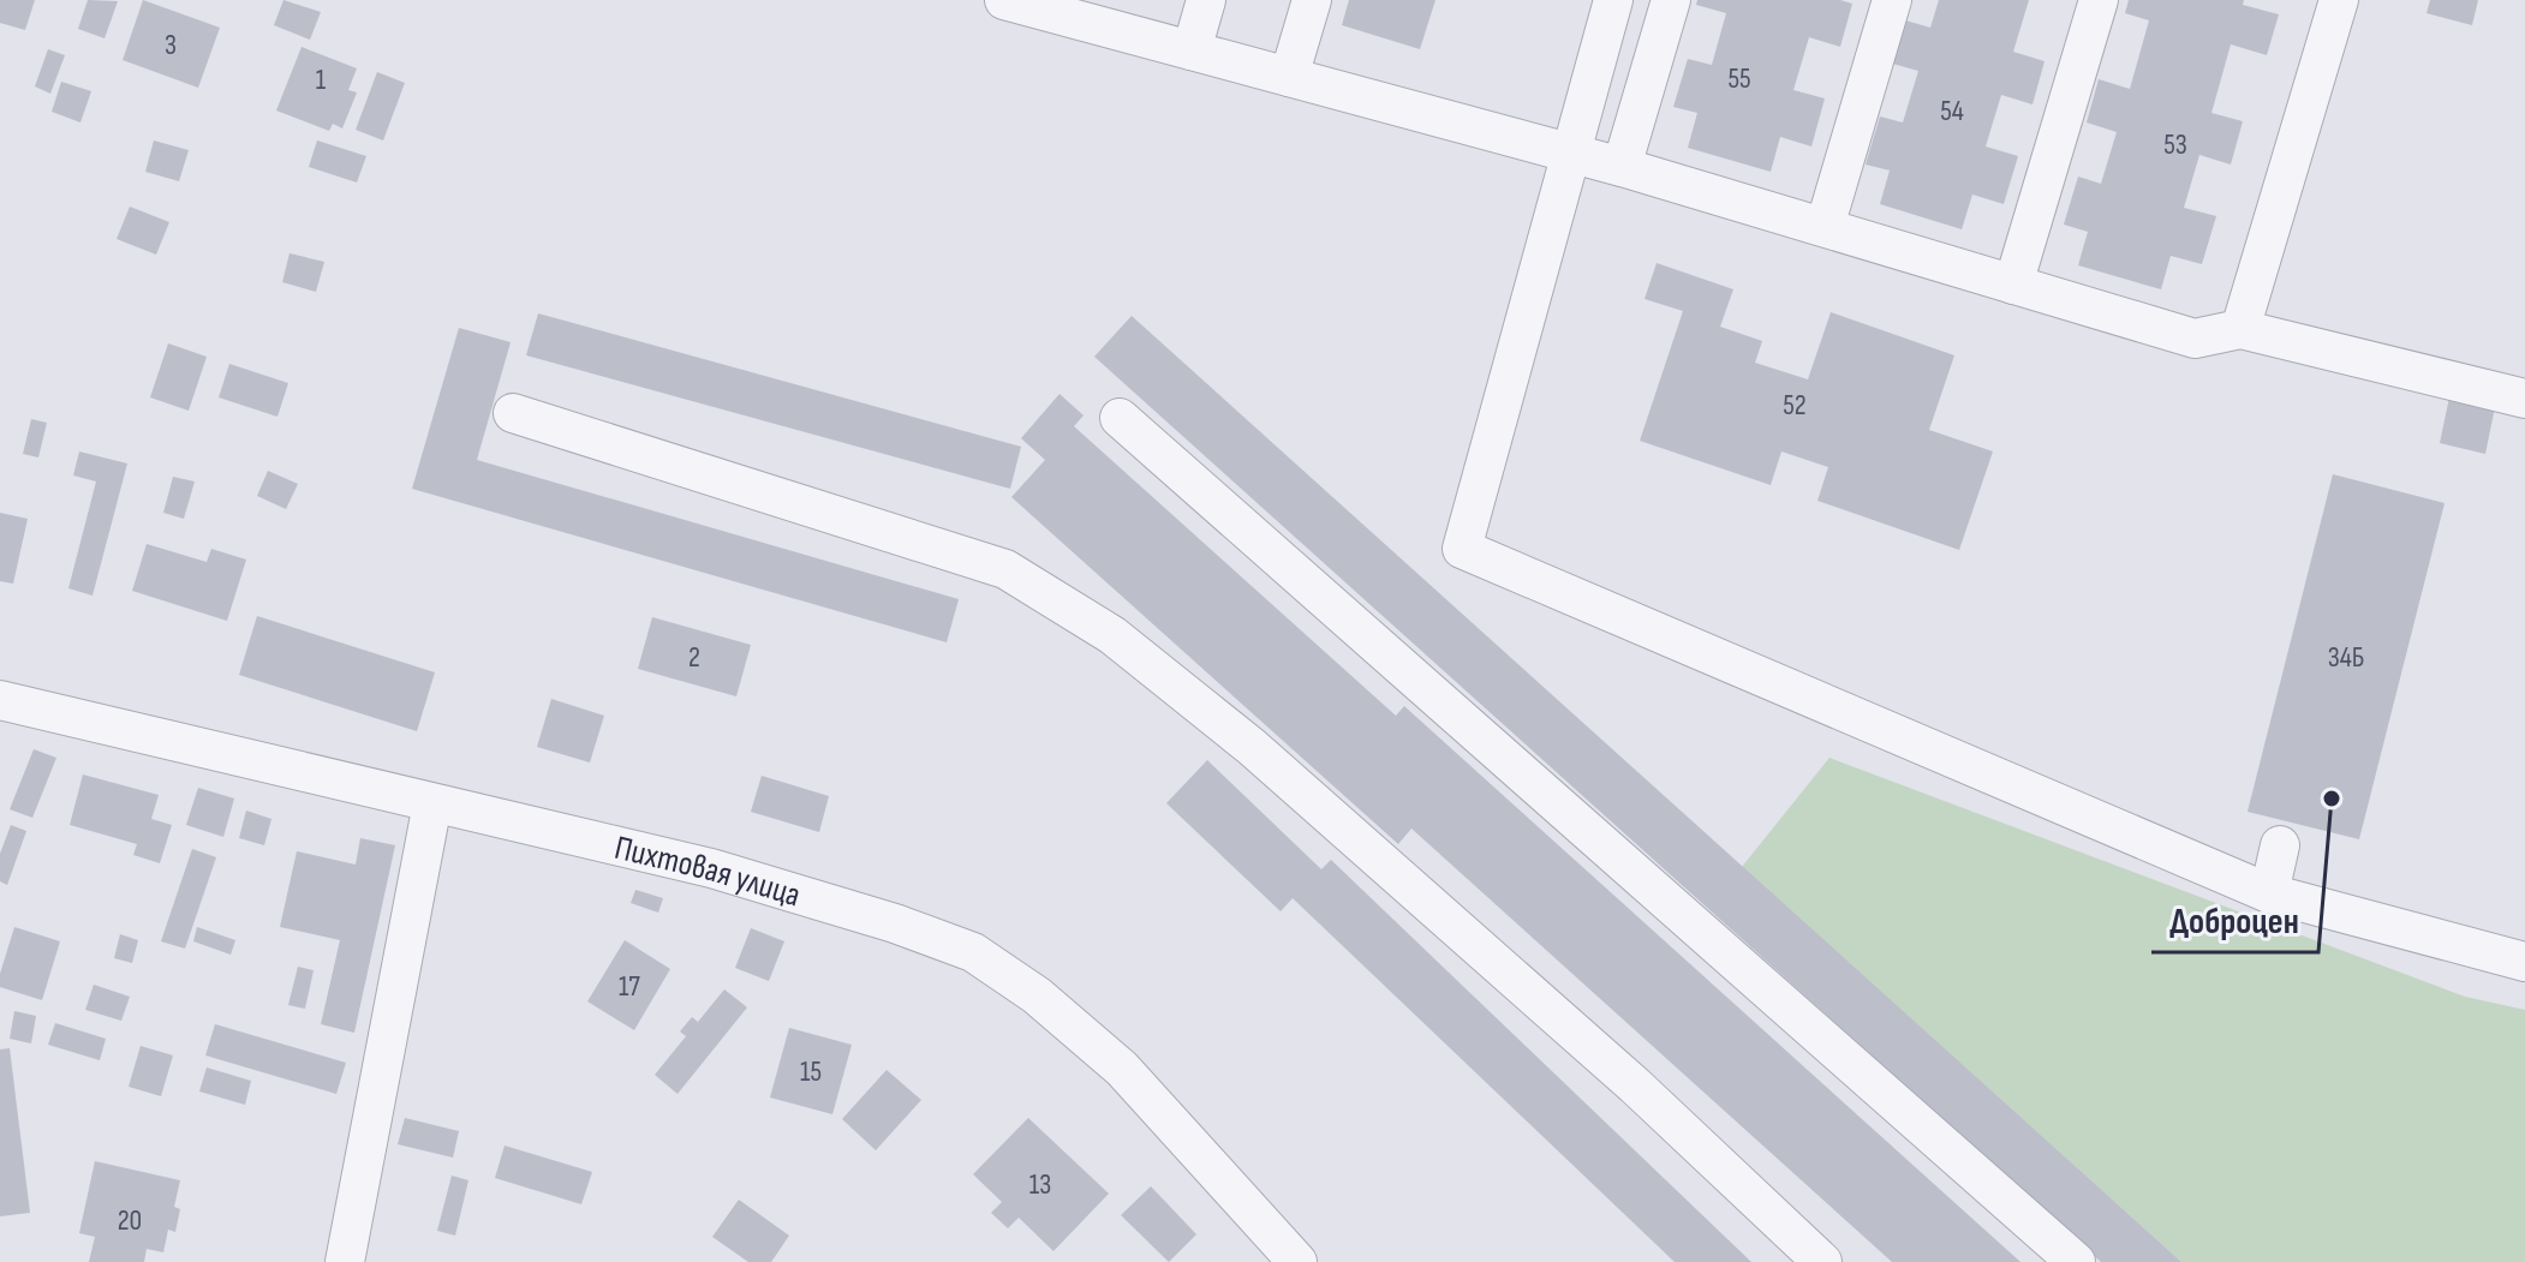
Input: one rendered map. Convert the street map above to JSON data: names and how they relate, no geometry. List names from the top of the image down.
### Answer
{
  "streets": {
    "street": ["Пихтовая улица"]
  },
  "places": ["Доброцен"],
  "house_numbers": [
    "3",
    "55",
    "1",
    "54",
    "53",
    "52",
    "2",
    "34Б",
    "17",
    "15",
    "13",
    "20"
  ]
}
